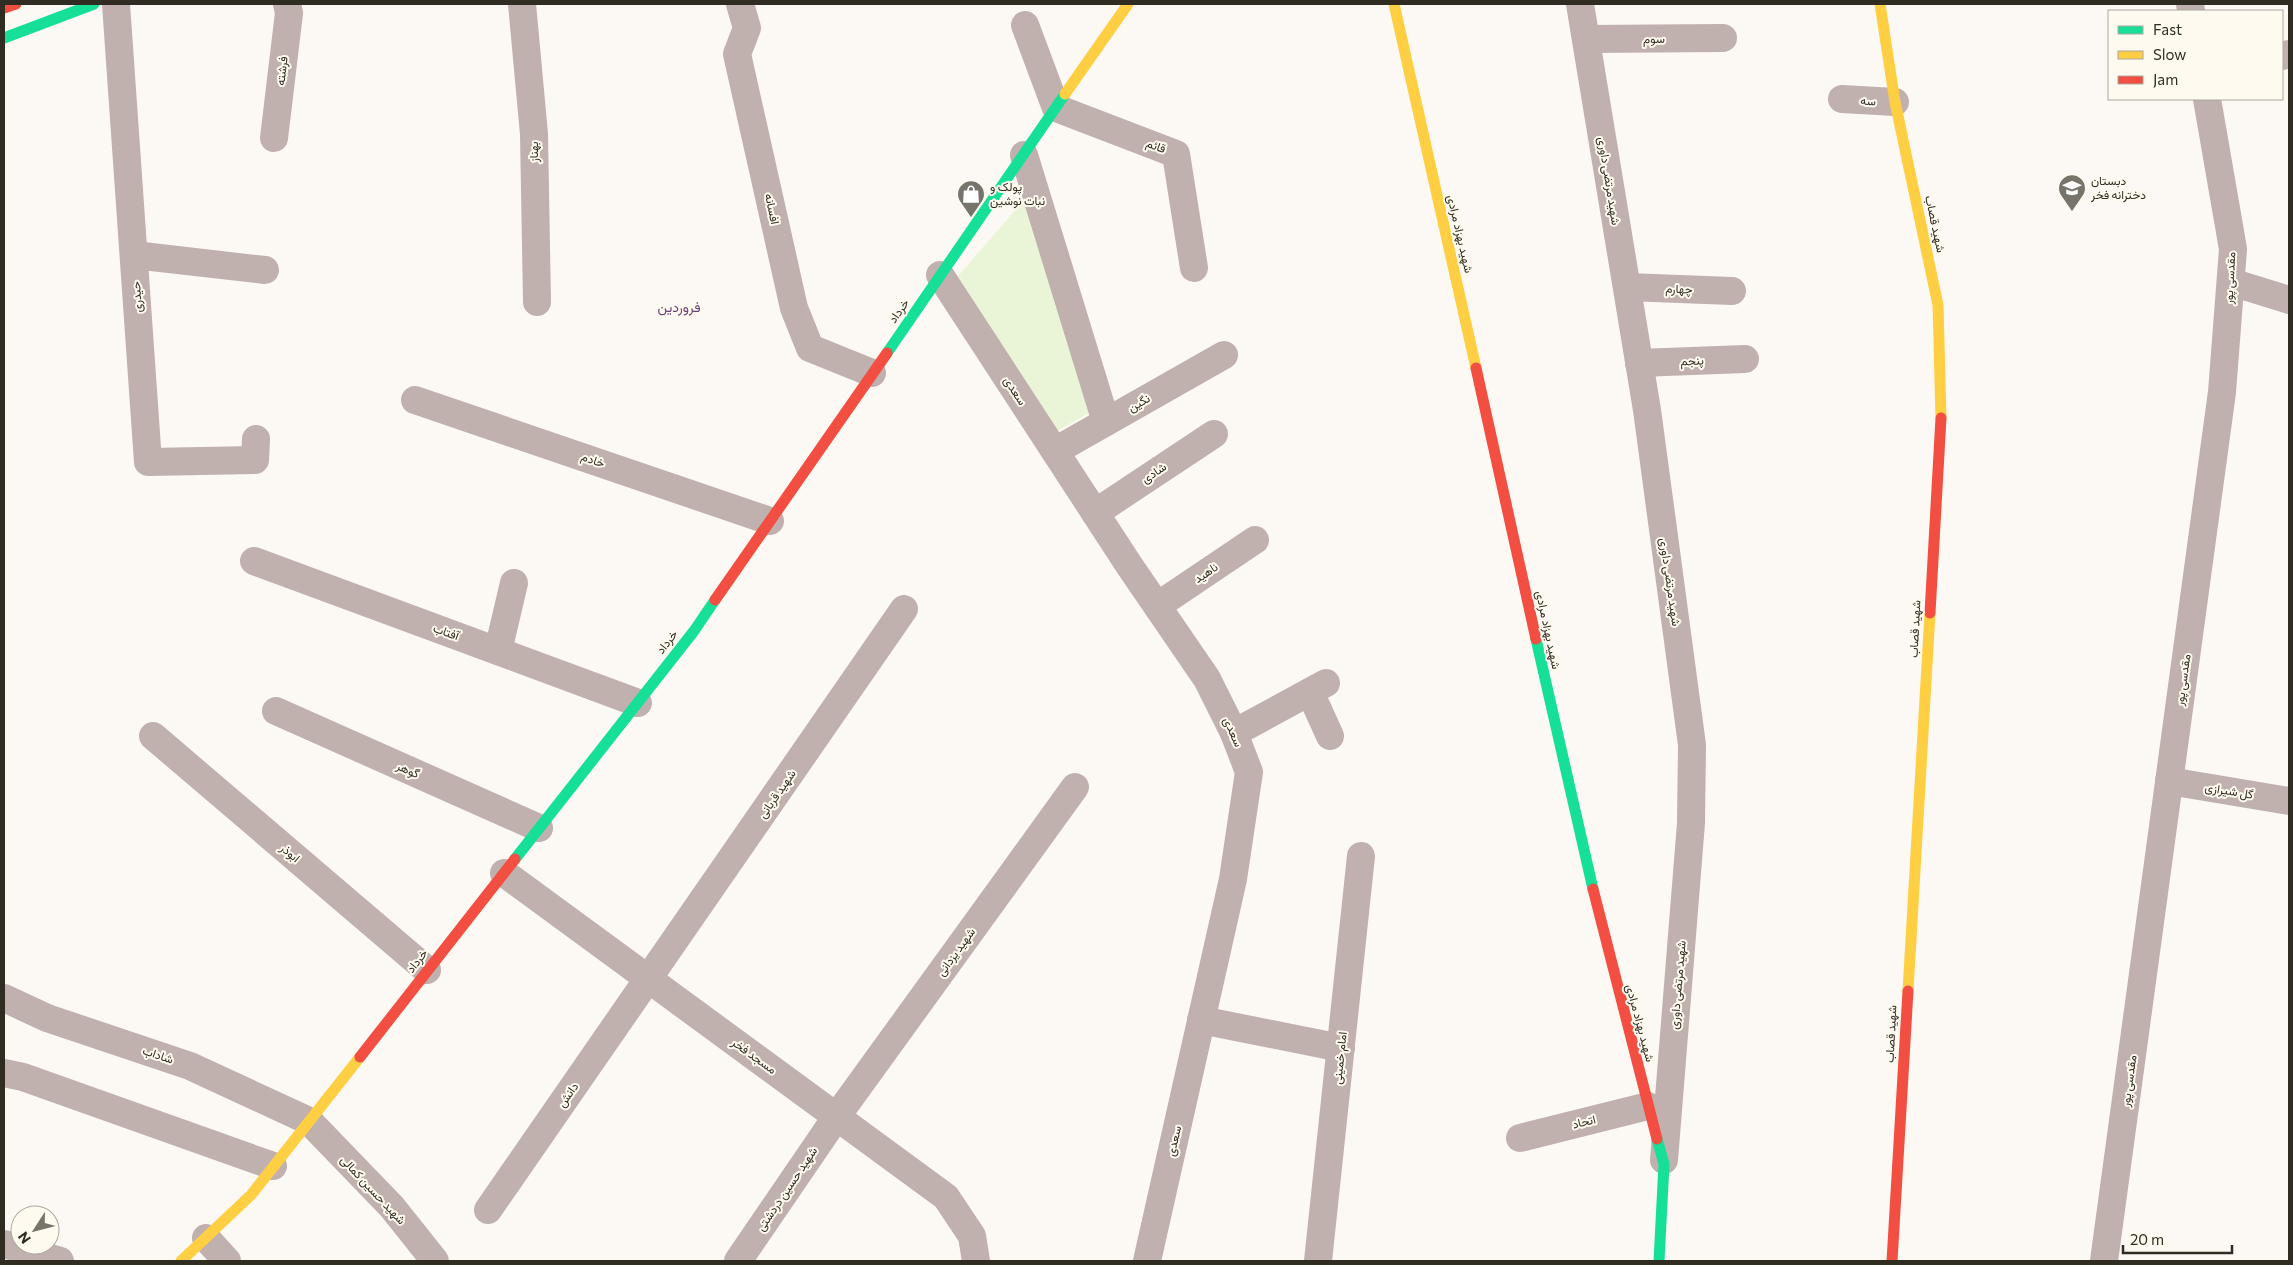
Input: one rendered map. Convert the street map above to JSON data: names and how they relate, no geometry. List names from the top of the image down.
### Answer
{
  "streets": {
    "street": [
      "سوم",
      "فرشته",
      "سه",
      "قائم",
      "بهناز",
      "شهید مرتضی داوری",
      "افسانه",
      "شهید قصاب",
      "شهید بهزاد مرادی",
      "مقدسی پور",
      "چهارم",
      "حیدری",
      "خرداد",
      "پنجم",
      "سعدی",
      "نگین",
      "خادم",
      "شادی",
      "ناهید",
      "آفتاب",
      "گوهر",
      "گل شیرازی",
      "شهید قربانی",
      "ابوذر",
      "شهید یزدانی",
      "شاداب",
      "مسجد فخر",
      "امام خمینی",
      "دانش",
      "اتحاد",
      "شهید حسین دردشتی",
      "شهید حسین کمالی"
    ]
  },
  "crossings": [
    ["سوم", "شهید مرتضی داوری"],
    ["سه", "شهید قصاب"],
    ["قائم", "خرداد"],
    ["شهید مرتضی داوری", "شهید بهزاد مرادی"],
    ["شهید مرتضی داوری", "چهارم"],
    ["شهید مرتضی داوری", "پنجم"],
    ["افسانه", "خرداد"],
    ["شهید بهزاد مرادی", "اتحاد"],
    ["مقدسی پور", "گل شیرازی"],
    ["خرداد", "سعدی"],
    ["خرداد", "خادم"],
    ["خرداد", "آفتاب"],
    ["خرداد", "گوهر"],
    ["خرداد", "ابوذر"],
    ["خرداد", "شاداب"],
    ["خرداد", "مسجد فخر"],
    ["خرداد", "شهید حسین کمالی"],
    ["سعدی", "نگین"],
    ["سعدی", "شادی"],
    ["سعدی", "ناهید"],
    ["شهید قربانی", "مسجد فخر"],
    ["شهید قربانی", "دانش"],
    ["شهید یزدانی", "مسجد فخر"],
    ["شهید یزدانی", "شهید حسین دردشتی"],
    ["شاداب", "شهید حسین کمالی"],
    ["مسجد فخر", "دانش"],
    ["مسجد فخر", "شهید حسین دردشتی"]
  ],
  "districts": ["فروردین"],
  "places": {
    "school or university": ["دبستان دخترانه فخر"],
    "shop": ["پولک و نبات نوشین"]
  },
  "legend": ["Fast", "Slow", "Jam"],
  "scale_bar": "20 m",
  "north": "bottom left"
}
